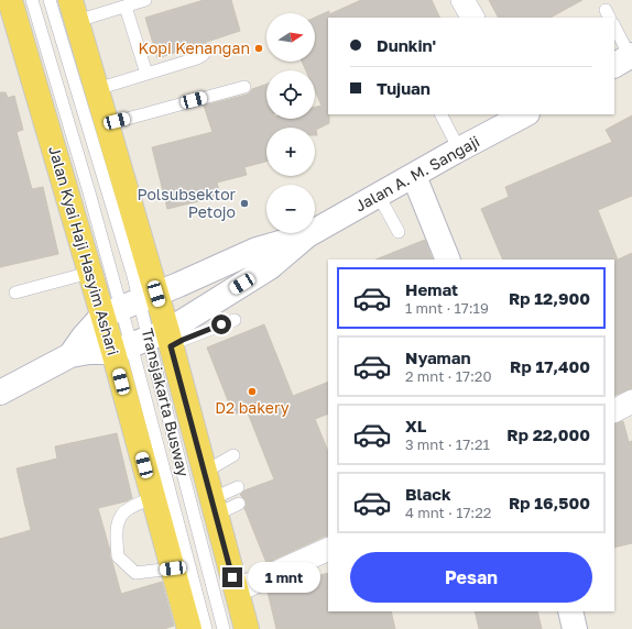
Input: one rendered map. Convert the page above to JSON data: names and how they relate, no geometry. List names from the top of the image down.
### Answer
{
  "streets": {
    "main road": ["Jalan Kyai Haji Hasyim Ashari"],
    "street": ["Jalan A. M. Sangaji"],
    "lane": ["Transjakarta Busway"]
  },
  "crossings": [
    ["Jalan A. M. Sangaji", "Jalan Kyai Haji Hasyim Ashari"],
    ["Jalan A. M. Sangaji", "Transjakarta Busway"],
    ["Jalan Kyai Haji Hasyim Ashari", "Transjakarta Busway"]
  ],
  "places": ["Kopi Kenangan", "Polsubsektor Petojo", "D2 bakery"],
  "north": "right",
  "page": {
    "map_buttons": ["+", "−"],
    "banner": ["Dunkin'", "Tujuan"],
    "list": [
      {
        "name": "Hemat",
        "note": "1 mnt · 17:19",
        "value": "Rp 12,900"
      },
      {
        "name": "Nyaman",
        "note": "2 mnt · 17:20",
        "value": "Rp 17,400"
      },
      {
        "name": "XL",
        "note": "3 mnt · 17:21",
        "value": "Rp 22,000"
      },
      {
        "name": "Black",
        "note": "4 mnt · 17:22",
        "value": "Rp 16,500"
      }
    ],
    "buttons": "Pesan",
    "bubble": "1 mnt"
  }
}
